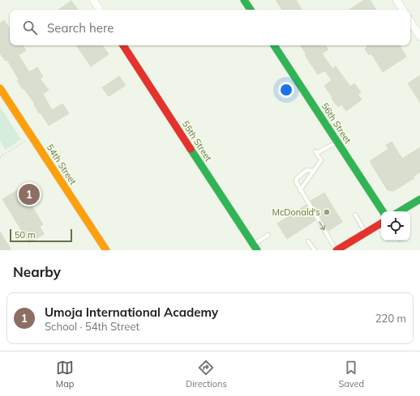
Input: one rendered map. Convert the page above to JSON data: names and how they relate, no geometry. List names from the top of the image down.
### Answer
{
  "streets": {
    "street": ["56th Street", "55th Street", "54th Street"]
  },
  "places": ["McDonald's"],
  "scale_bar": "50 m",
  "page": {
    "search": "Search here",
    "pins": "1",
    "scale": "50 m",
    "heading": "Nearby",
    "list": [
      {
        "mark": "1",
        "name": "Umoja International Academy",
        "note": "School · 54th Street",
        "value": "220 m"
      }
    ],
    "nav": ["Map", "Directions", "Saved"]
  }
}
